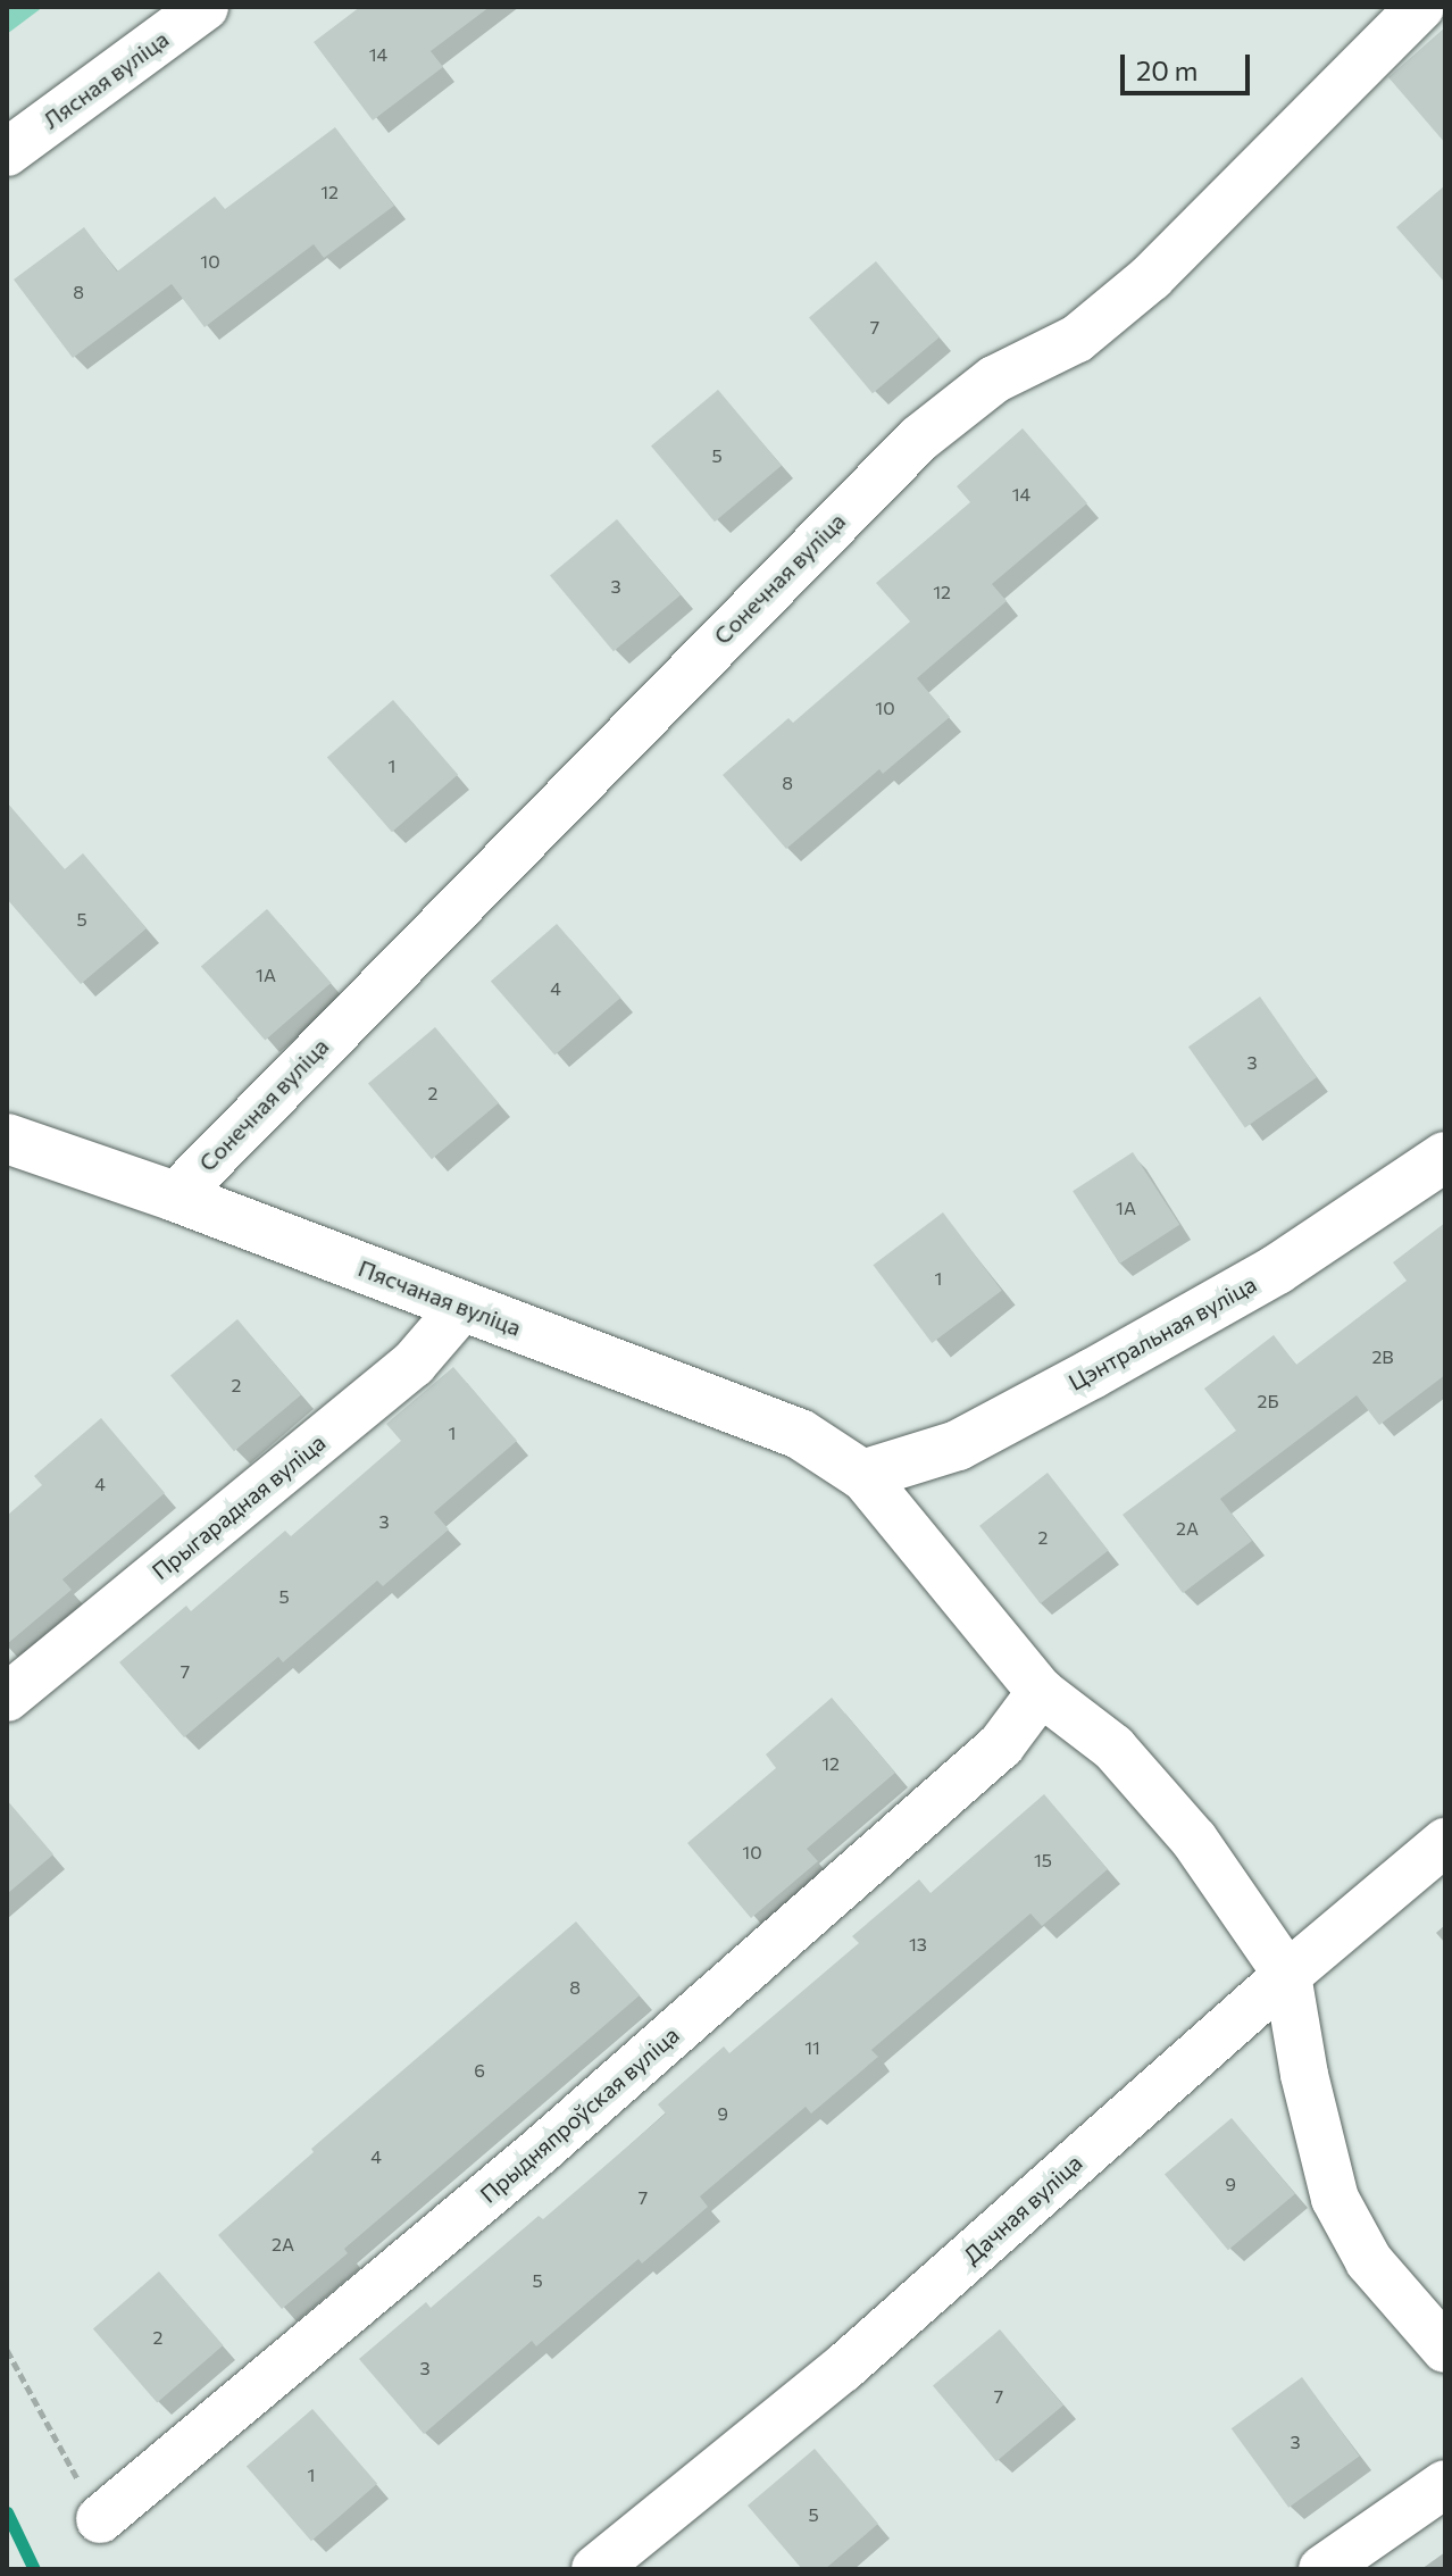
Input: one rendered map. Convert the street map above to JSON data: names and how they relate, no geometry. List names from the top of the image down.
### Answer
{
  "streets": {
    "street": [
      "Лясная вуліца",
      "Сонечная вуліца",
      "Пясчаная вуліца",
      "Цэнтральная вуліца",
      "Прыгарадная вуліца",
      "Прыдняпроўская вуліца",
      "Дачная вуліца"
    ]
  },
  "crossings": [
    ["Сонечная вуліца", "Пясчаная вуліца"],
    ["Пясчаная вуліца", "Цэнтральная вуліца"],
    ["Пясчаная вуліца", "Прыгарадная вуліца"]
  ],
  "house_numbers": [
    "14",
    "12",
    "10",
    "8",
    "7",
    "5",
    "14",
    "3",
    "12",
    "10",
    "1",
    "8",
    "5",
    "1А",
    "4",
    "3",
    "2",
    "1А",
    "1",
    "2В",
    "2",
    "2Б",
    "1",
    "4",
    "3",
    "2А",
    "2",
    "5",
    "7",
    "12",
    "10",
    "15",
    "13",
    "8",
    "11",
    "6",
    "9",
    "4",
    "9",
    "7",
    "2А",
    "5",
    "2",
    "3",
    "7",
    "3",
    "1",
    "5"
  ],
  "scale_bar": "20 m"
}
